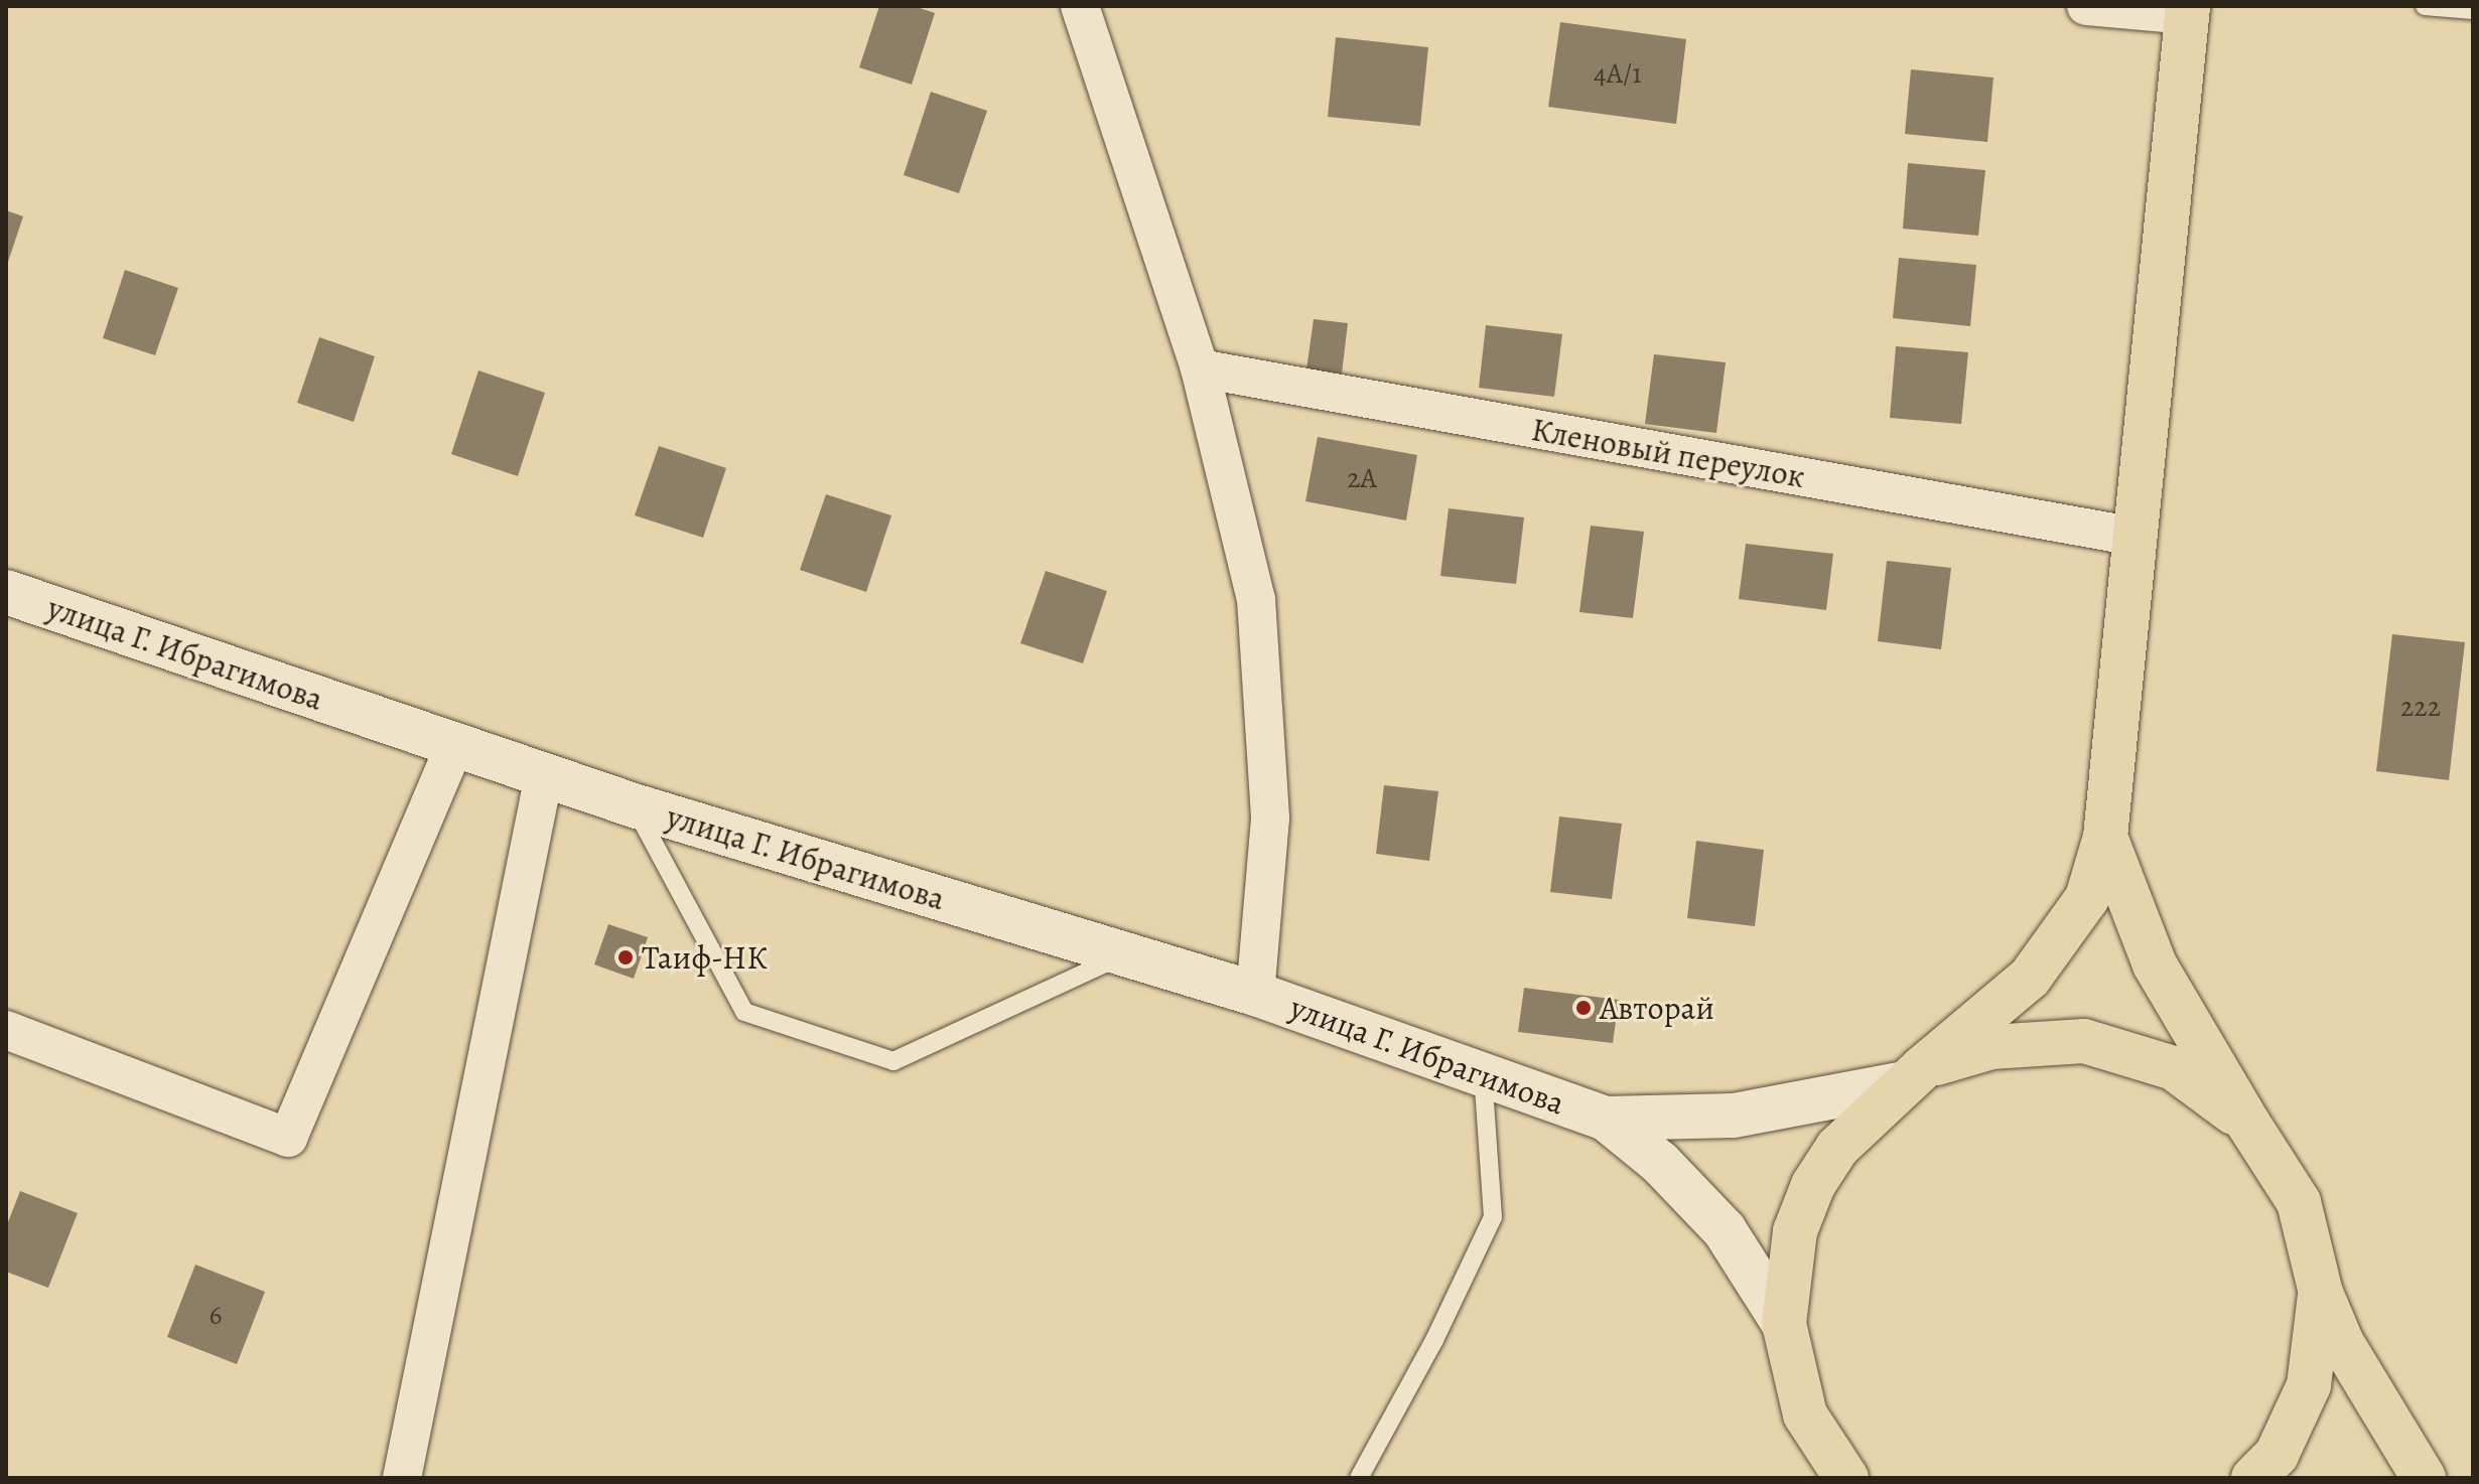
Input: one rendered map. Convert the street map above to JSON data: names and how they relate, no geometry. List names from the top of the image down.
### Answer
{
  "streets": {
    "street": ["Кленовый переулок", "улица Г. Ибрагимова"]
  },
  "places": ["Таиф-НК", "Авторай"],
  "house_numbers": [
    "4А/1",
    "2А",
    "222",
    "6"
  ]
}
